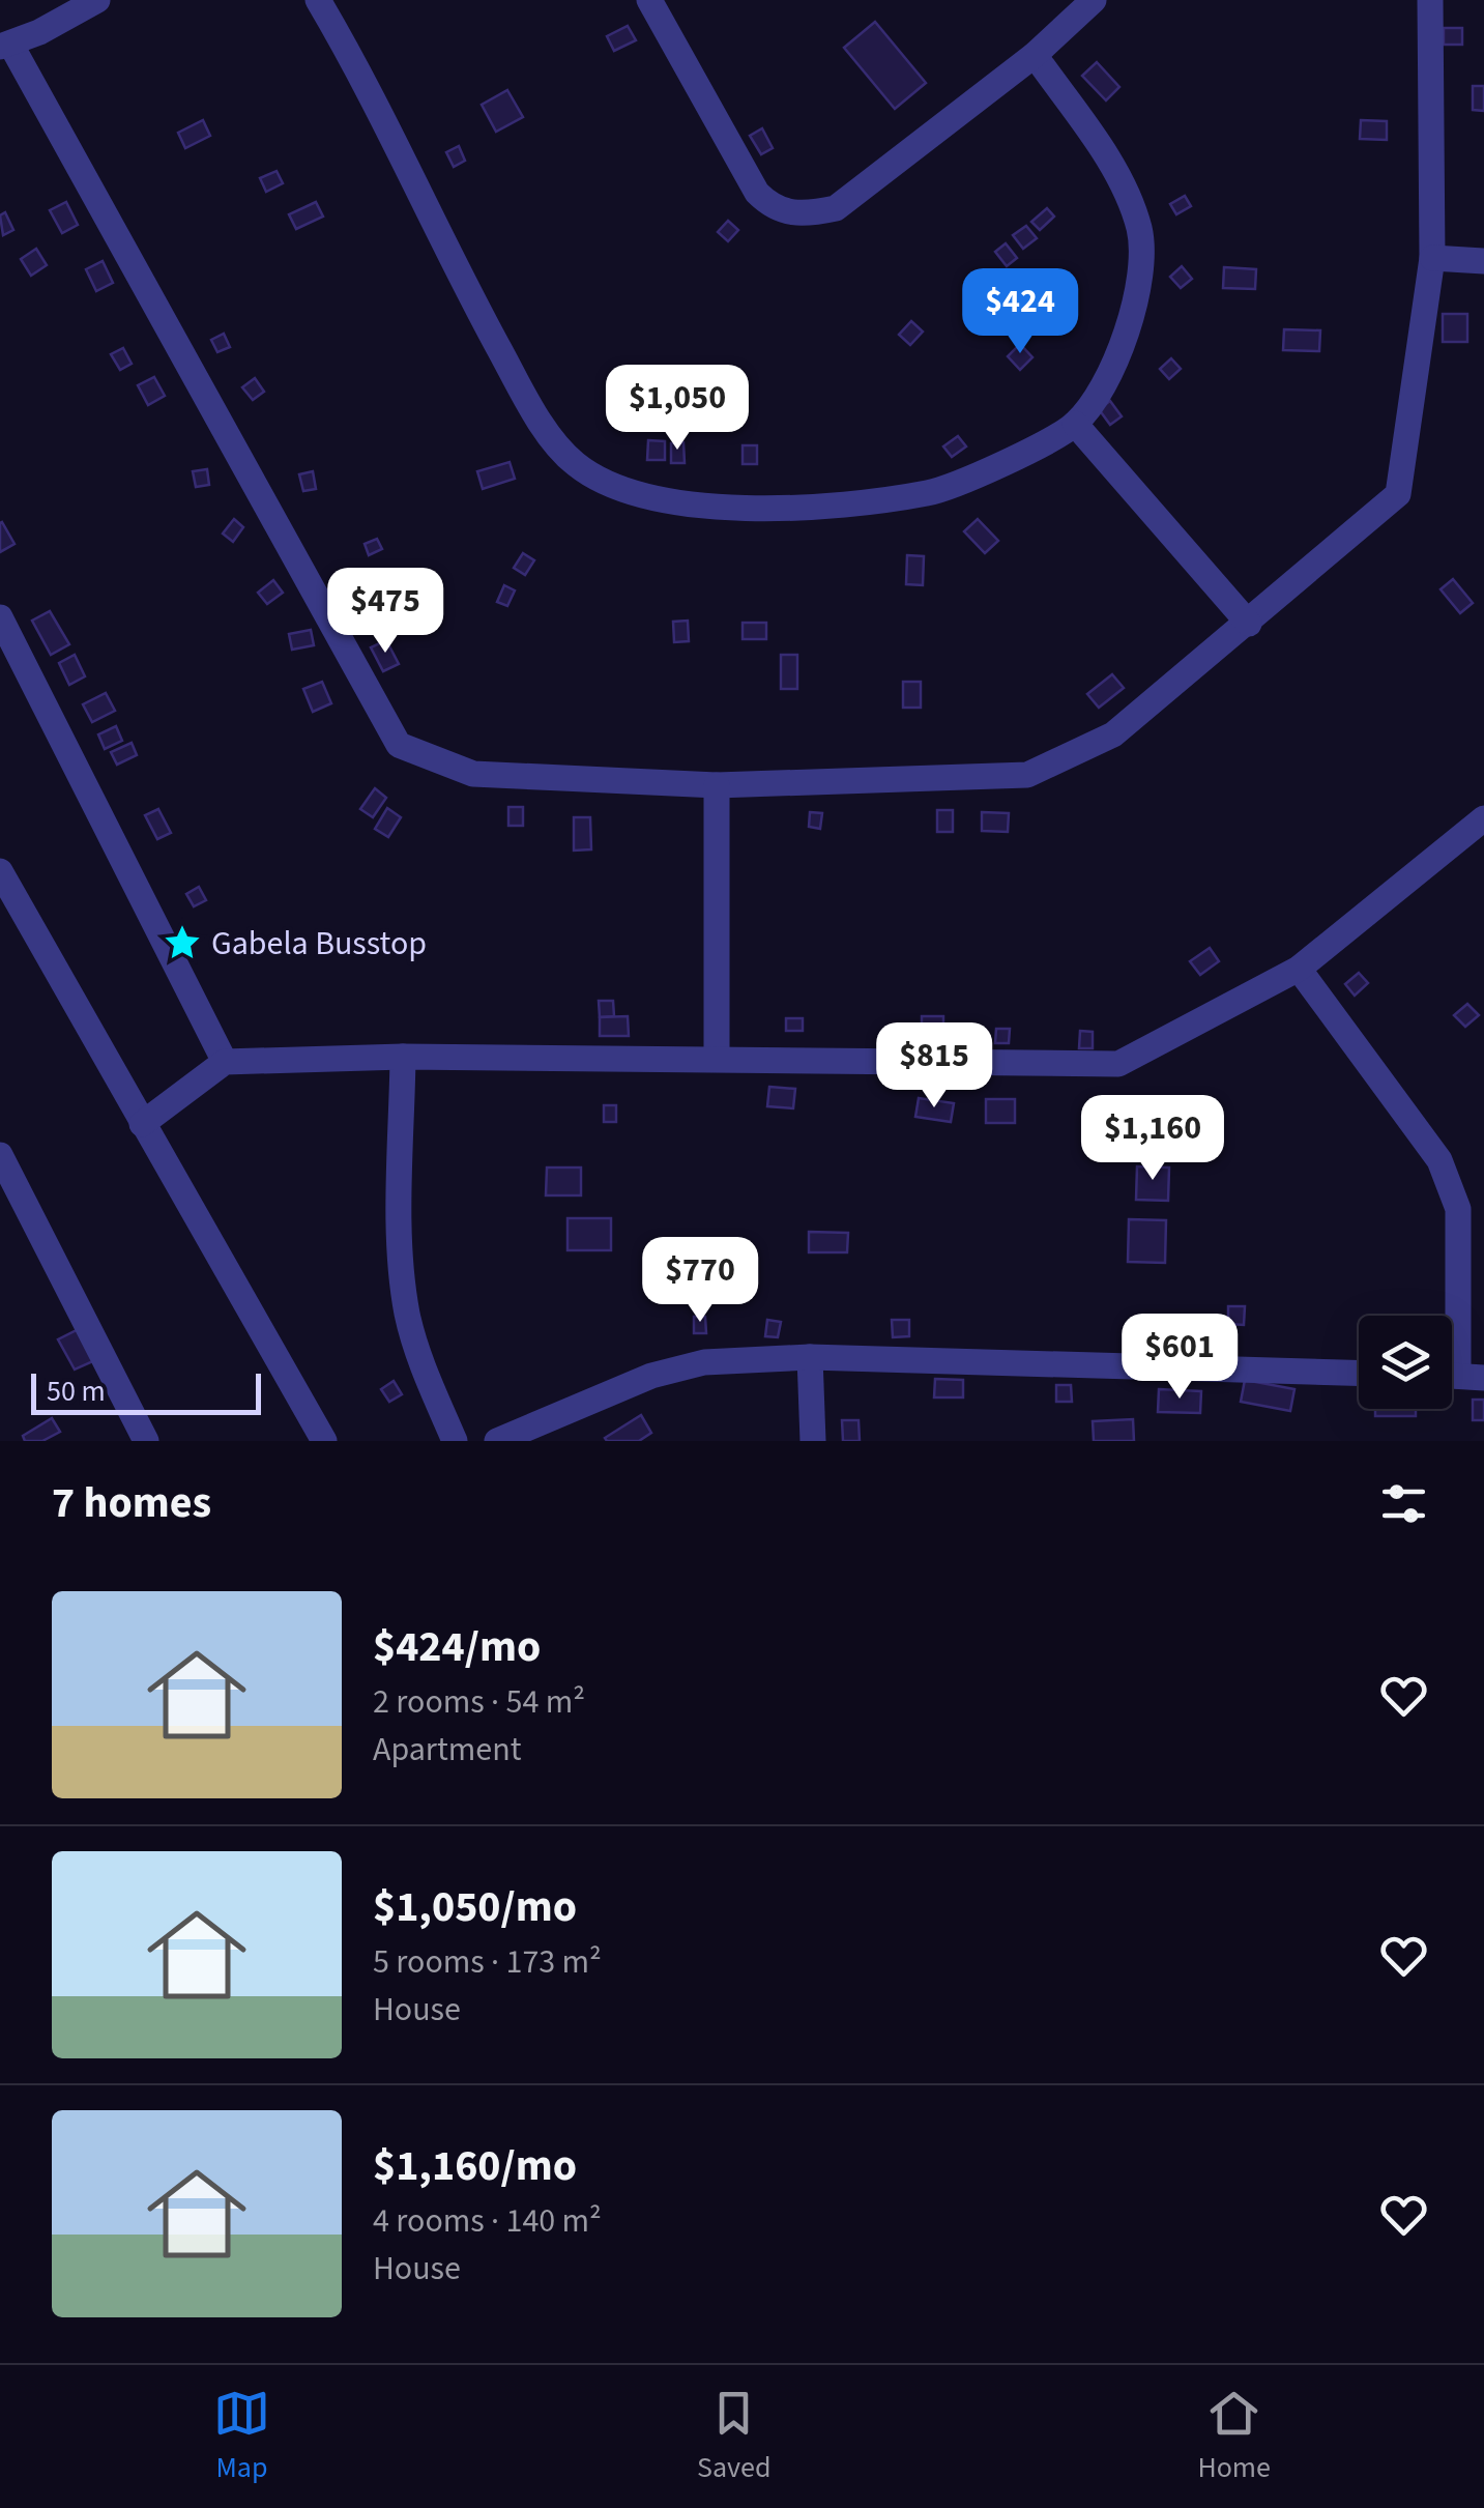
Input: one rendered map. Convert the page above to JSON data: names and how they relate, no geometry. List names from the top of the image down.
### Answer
{
  "places": {
    "place": ["Gabela Busstop"]
  },
  "scale_bar": "50 m",
  "page": {
    "price": [
      "$424",
      "$1,050",
      "$475",
      "$815",
      "$1,160",
      "$770",
      "$601"
    ],
    "scale": "50 m",
    "heading": "7 homes",
    "list": [
      {
        "name": "$424/mo",
        "note": "2 rooms · 54 m² · Apartment"
      },
      {
        "name": "$1,050/mo",
        "note": "5 rooms · 173 m² · House"
      },
      {
        "name": "$1,160/mo",
        "note": "4 rooms · 140 m² · House"
      }
    ],
    "tabs": ["Map", "Saved", "Home"]
  }
}
